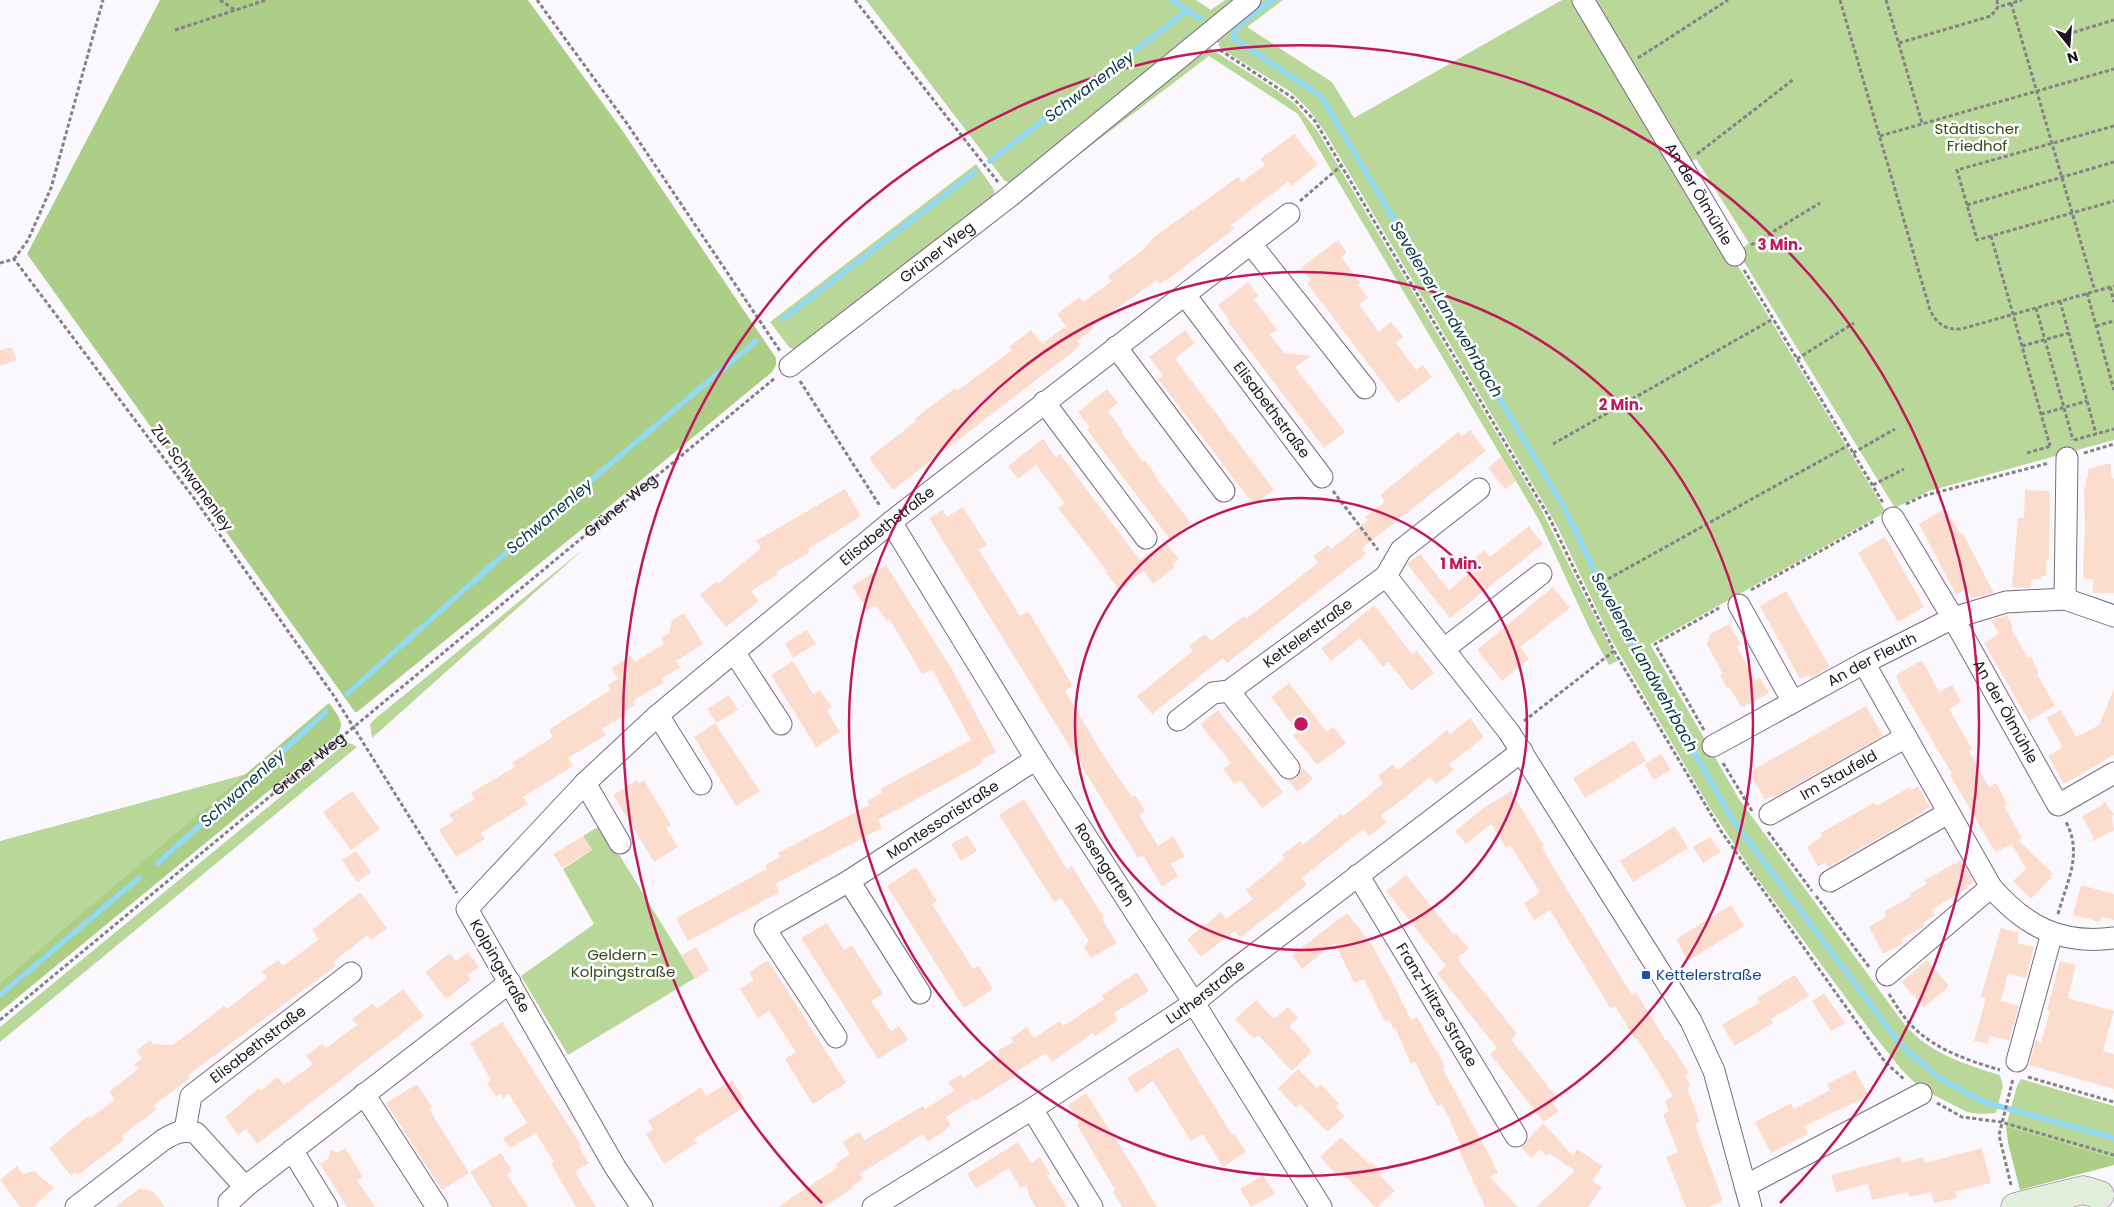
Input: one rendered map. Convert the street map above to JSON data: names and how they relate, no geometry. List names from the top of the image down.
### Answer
{
  "streets": {
    "street": [
      "An der Ölmühle",
      "Grüner Weg",
      "Elisabethstraße",
      "Kettelerstraße",
      "An der Fleuth",
      "Im Staufeld",
      "Montessoristraße",
      "Rosengarten",
      "Kolpingstraße",
      "Lutherstraße",
      "Franz-Hitze-Straße"
    ],
    "path": ["Zur Schwanenley"]
  },
  "crossings": [
    ["An der Ölmühle", "An der Fleuth"],
    ["Grüner Weg", "Zur Schwanenley"],
    ["Grüner Weg", "Kolpingstraße"],
    ["Elisabethstraße", "Rosengarten"],
    ["Elisabethstraße", "Kolpingstraße"],
    ["Zur Schwanenley", "Kolpingstraße"],
    ["Montessoristraße", "Rosengarten"],
    ["Rosengarten", "Lutherstraße"],
    ["Lutherstraße", "Franz-Hitze-Straße"]
  ],
  "water": ["Schwanenley", "Sevelener Landwehrbach"],
  "parks": ["Städtischer Friedhof", "Geldern - Kolpingstraße"],
  "places": {
    "transit": ["Kettelerstraße"]
  },
  "north": "bottom",
  "rings": ["3 Min.", "2 Min.", "1 Min."]
}
